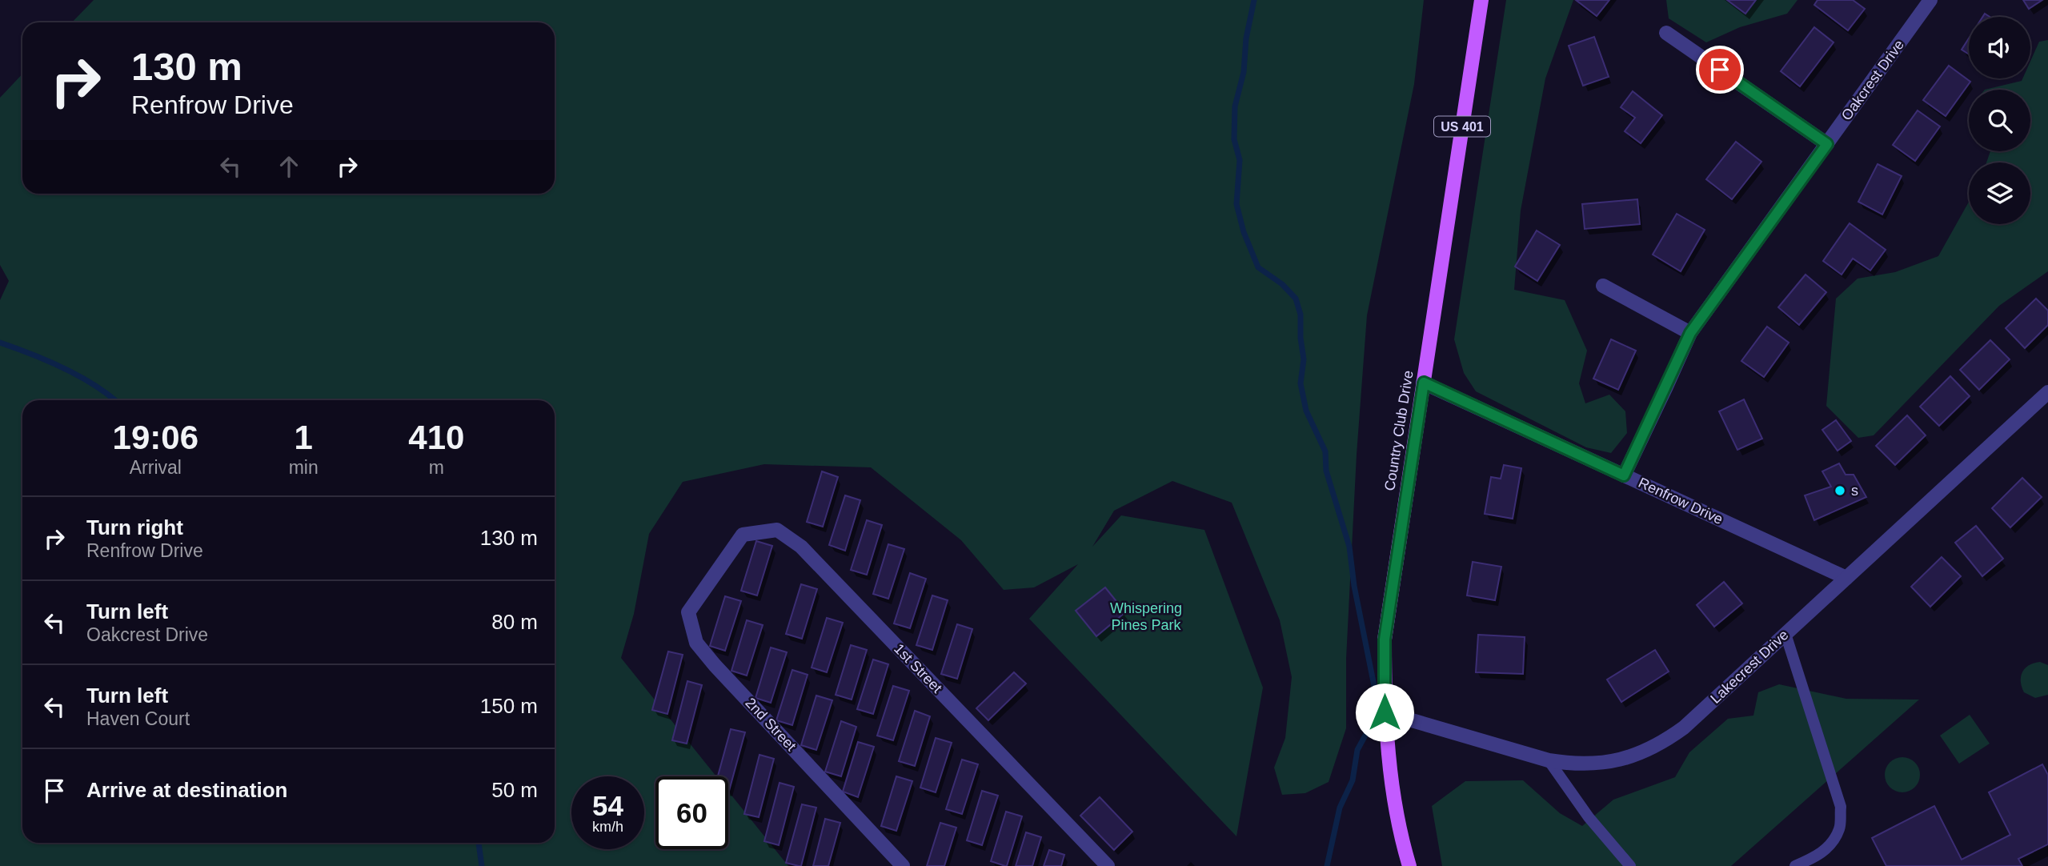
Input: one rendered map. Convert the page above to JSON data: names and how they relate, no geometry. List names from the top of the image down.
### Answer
{
  "streets": {
    "main road": ["US 401", "Country Club Drive"],
    "street": [
      "Oakcrest Drive",
      "Renfrow Drive",
      "Lakecrest Drive",
      "1st Street",
      "2nd Street"
    ]
  },
  "crossings": [
    ["Oakcrest Drive", "Renfrow Drive"],
    ["Country Club Drive", "Renfrow Drive"],
    ["Country Club Drive", "Lakecrest Drive"],
    ["Renfrow Drive", "Lakecrest Drive"],
    ["1st Street", "2nd Street"]
  ],
  "parks": ["Whispering Pines Park"],
  "places": ["s"],
  "page": {
    "turn": ["130 m", "Renfrow Drive"],
    "eta": [
      "19:06",
      "Arrival",
      "1",
      "min",
      "410",
      "m"
    ],
    "list": [
      {
        "name": "Turn right",
        "note": "Renfrow Drive",
        "value": "130 m"
      },
      {
        "name": "Turn left",
        "note": "Oakcrest Drive",
        "value": "80 m"
      },
      {
        "name": "Turn left",
        "note": "Haven Court",
        "value": "150 m"
      },
      {
        "name": "Arrive at destination",
        "value": "50 m"
      }
    ],
    "speed": "54 km/h",
    "limit": "60"
  }
}
